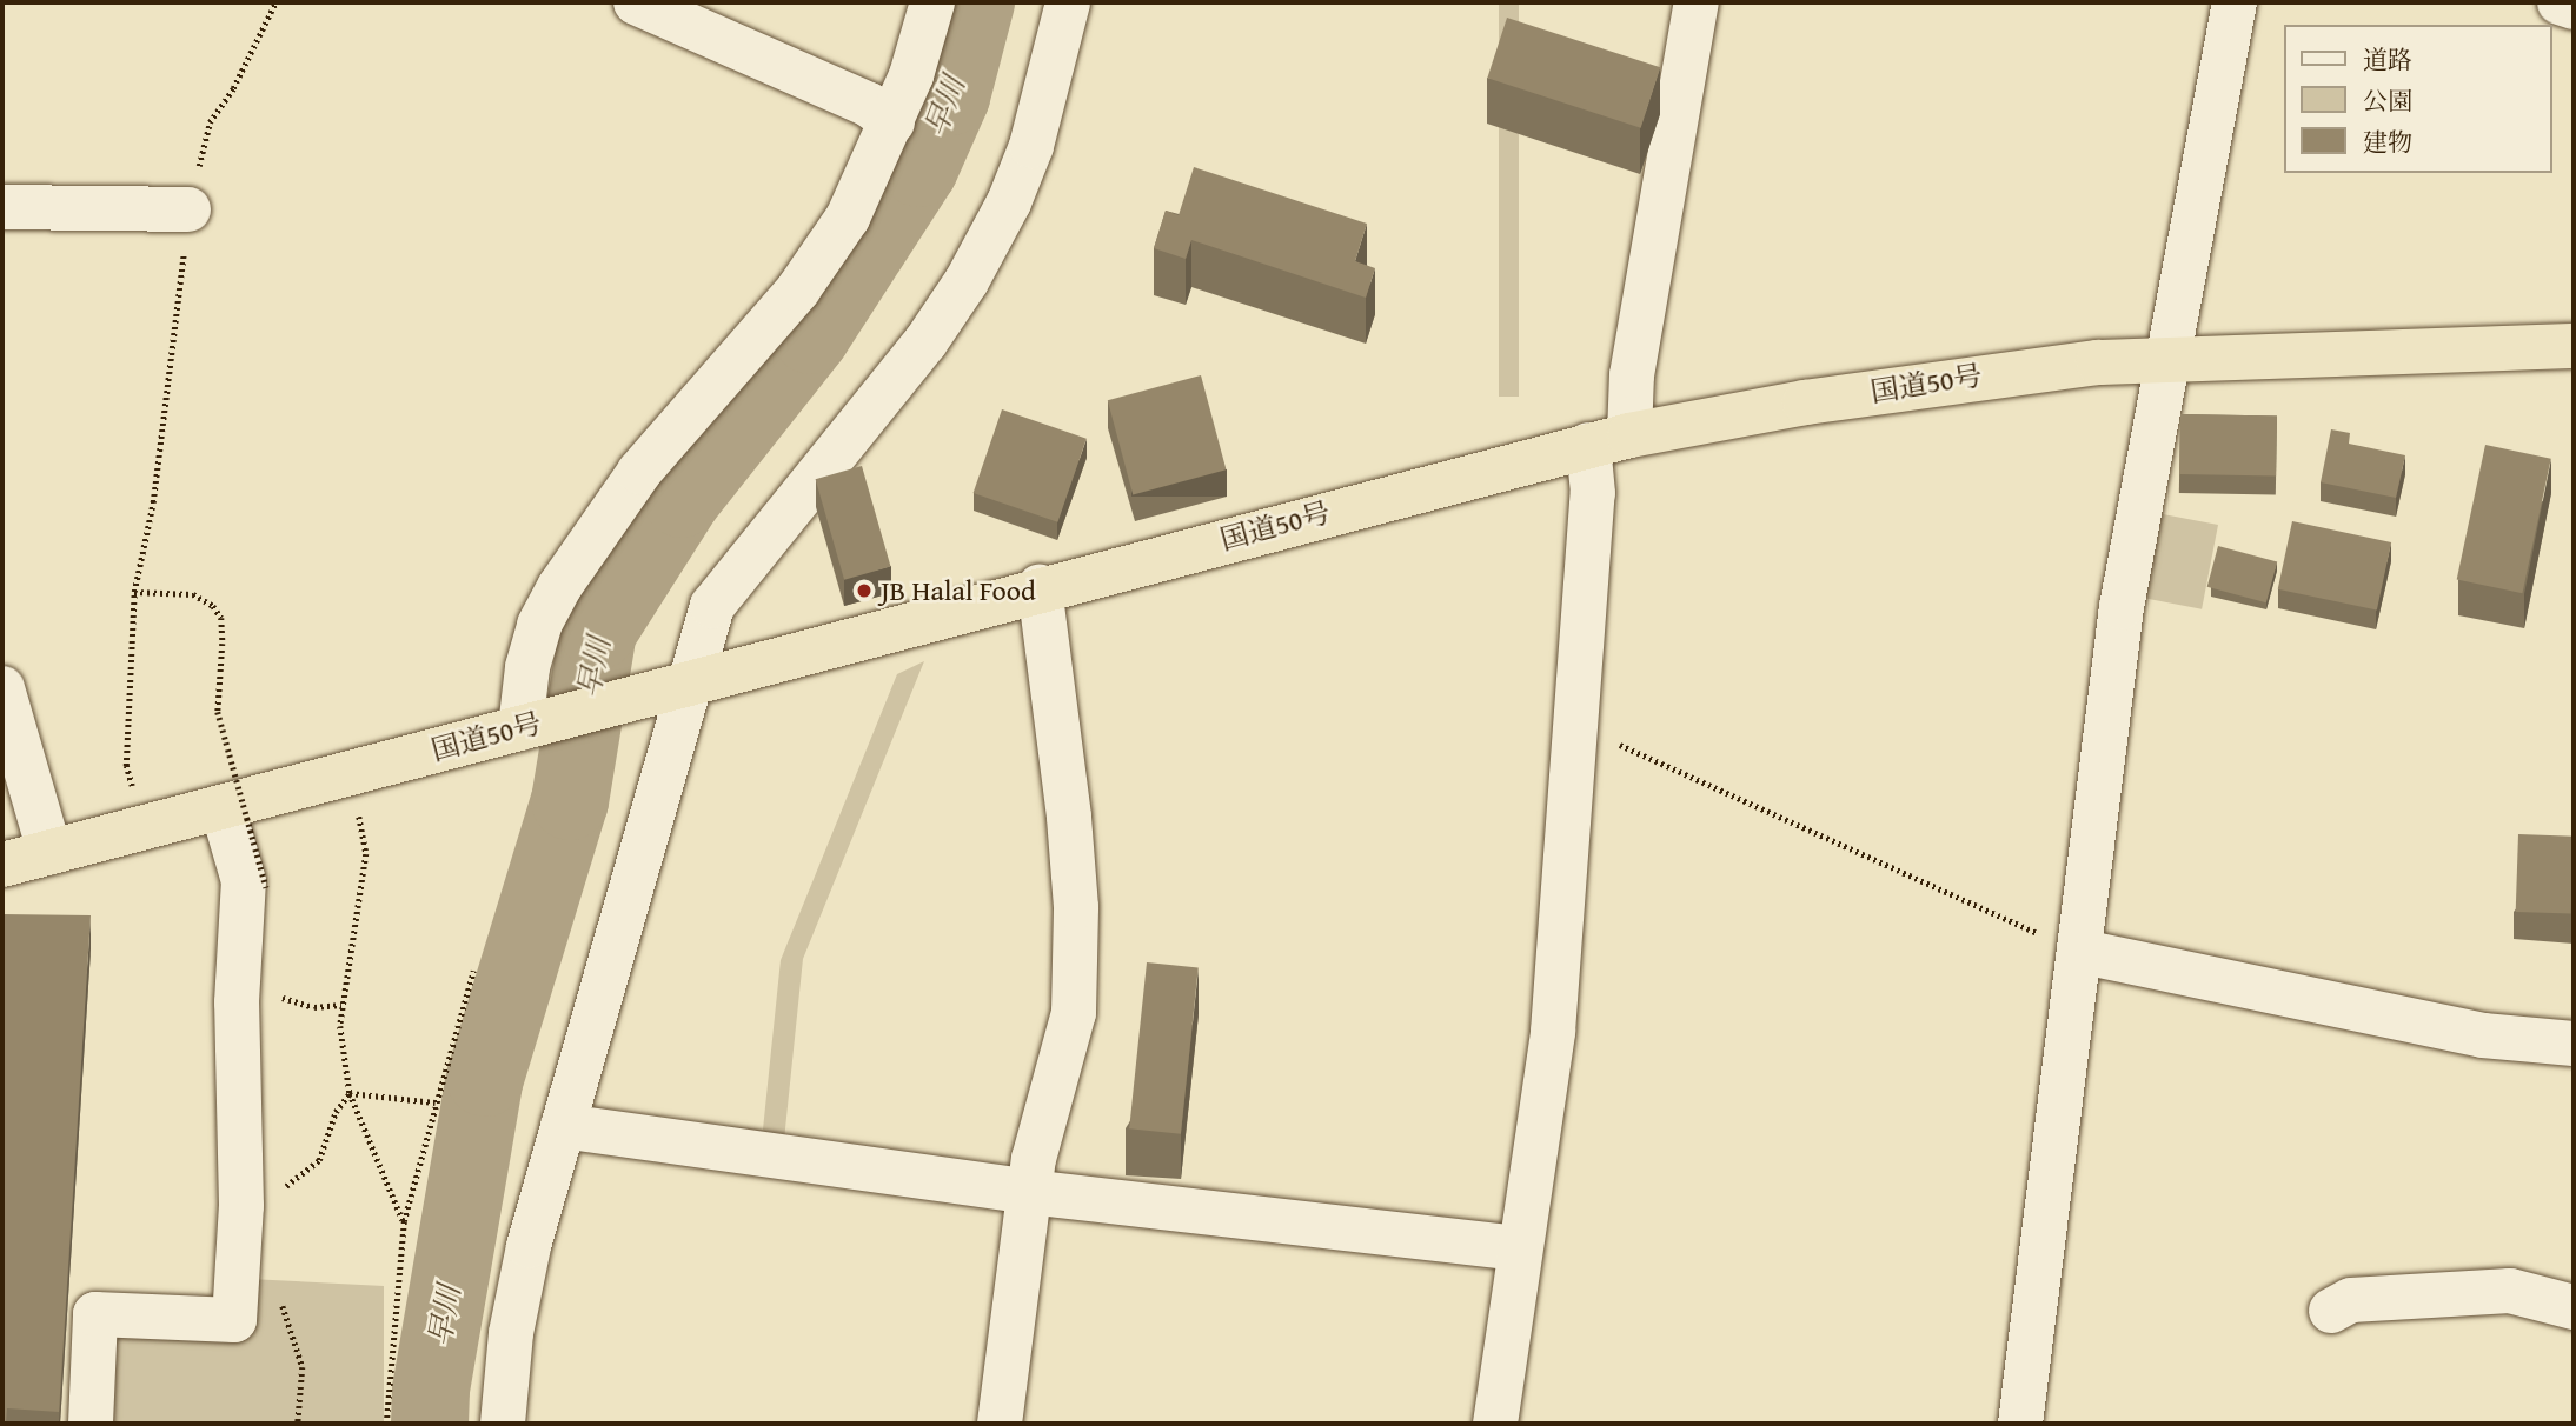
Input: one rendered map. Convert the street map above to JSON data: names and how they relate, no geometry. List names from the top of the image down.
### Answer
{
  "streets": {
    "highway": ["国道50号"]
  },
  "water": ["早川"],
  "places": ["JB Halal Food"],
  "legend": ["道路", "公園", "建物"]
}
